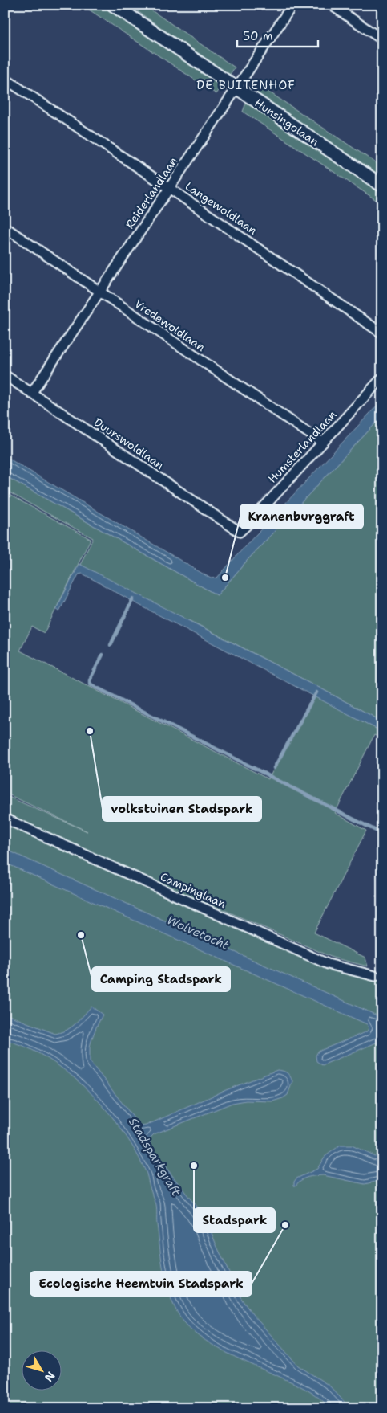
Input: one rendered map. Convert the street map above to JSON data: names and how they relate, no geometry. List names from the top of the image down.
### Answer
{
  "streets": {
    "street": [
      "Hunsingolaan",
      "Reiderlandlaan",
      "Langewoldlaan",
      "Vredewoldlaan",
      "Duurswoldlaan",
      "Humsterlandlaan",
      "Campinglaan"
    ]
  },
  "crossings": [
    ["Hunsingolaan", "Reiderlandlaan"],
    ["Reiderlandlaan", "Langewoldlaan"],
    ["Reiderlandlaan", "Vredewoldlaan"],
    ["Reiderlandlaan", "Duurswoldlaan"],
    ["Vredewoldlaan", "Humsterlandlaan"],
    ["Duurswoldlaan", "Humsterlandlaan"]
  ],
  "districts": ["DE BUITENHOF"],
  "water": ["Wolvetocht", "Stadsparkgraft"],
  "places": [
    "Kranenburggraft",
    "volkstuinen Stadspark",
    "Camping Stadspark",
    "Stadspark",
    "Ecologische Heemtuin Stadspark"
  ],
  "scale_bar": "50 m",
  "north": "bottom right"
}
